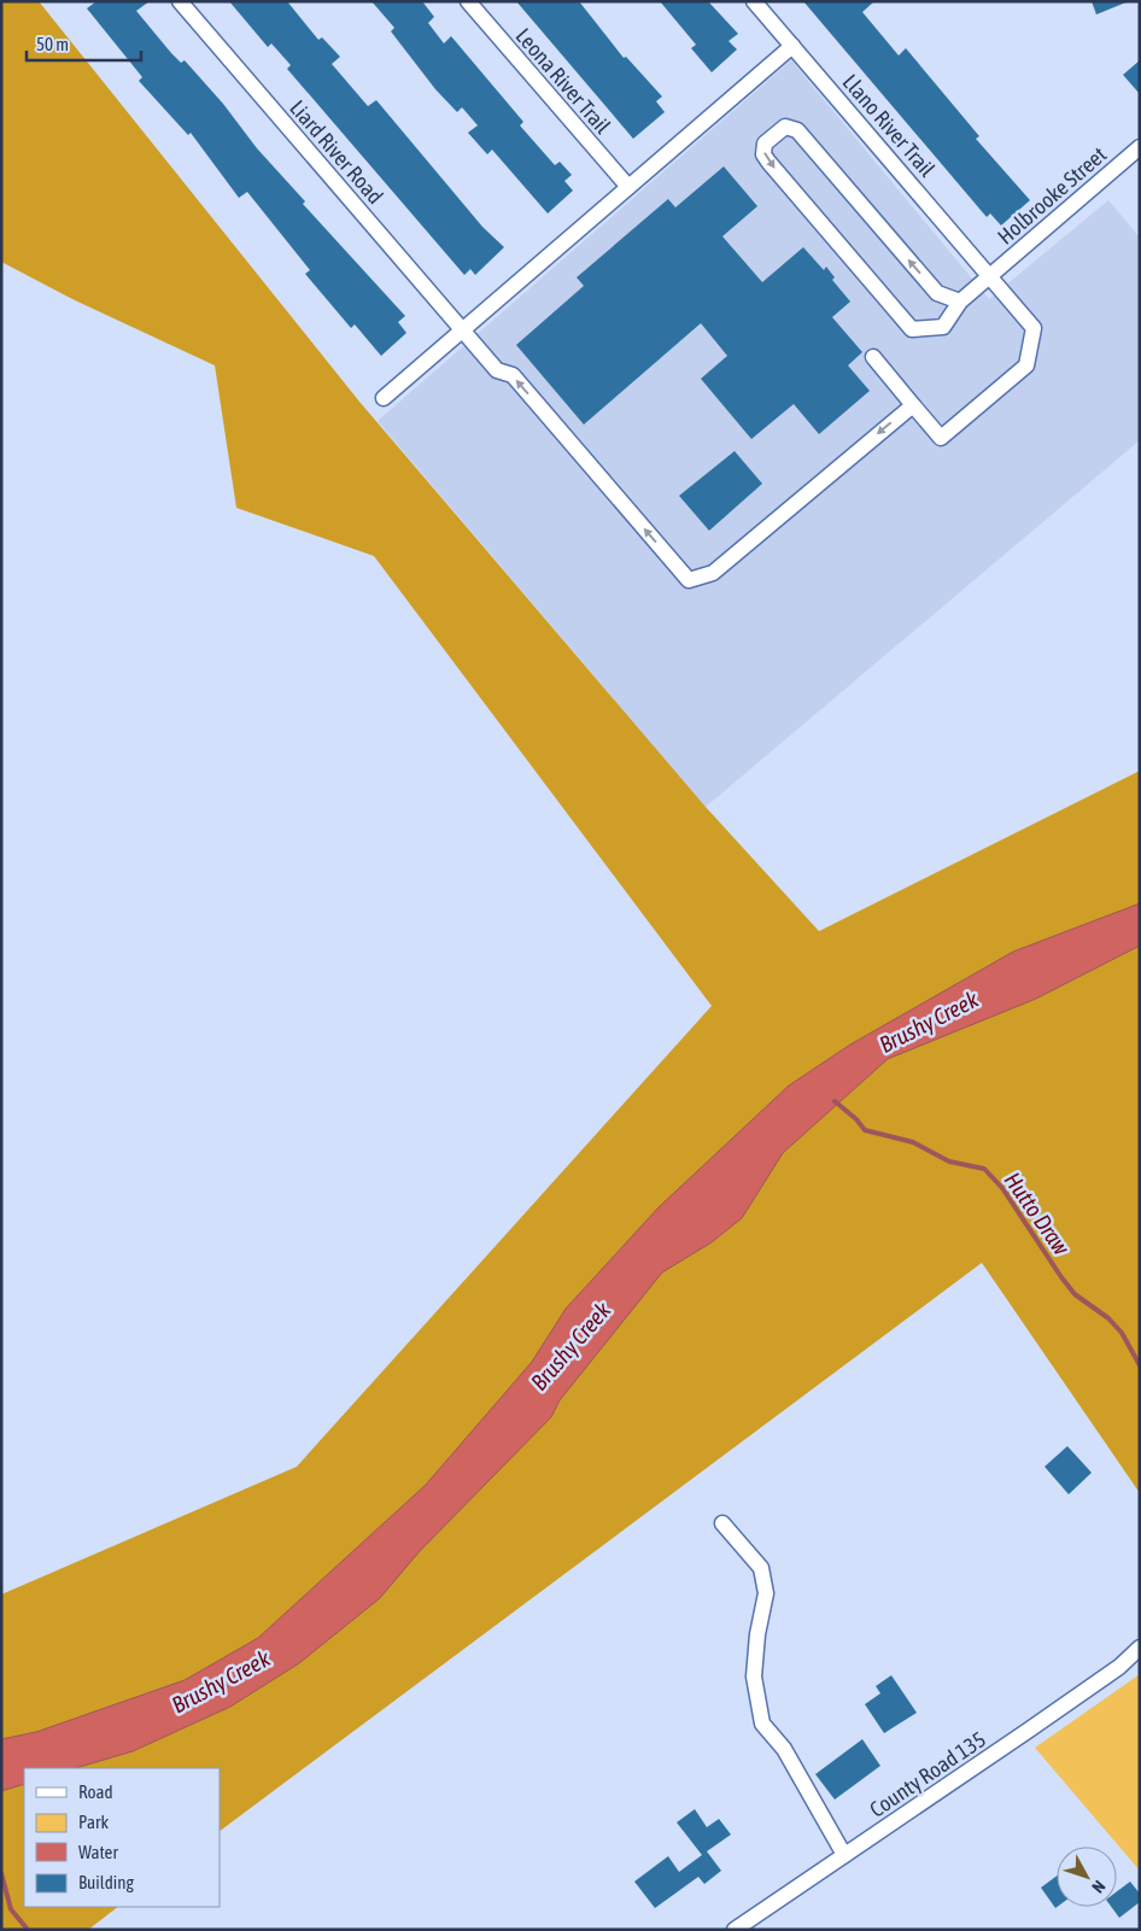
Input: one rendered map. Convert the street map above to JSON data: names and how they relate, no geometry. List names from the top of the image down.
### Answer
{
  "streets": {
    "street": [
      "Leona River Trail",
      "Llano River Trail",
      "Liard River Road",
      "Holbrooke Street",
      "County Road 135"
    ]
  },
  "crossings": [
    ["Llano River Trail", "Liard River Road"],
    ["Llano River Trail", "Holbrooke Street"]
  ],
  "water": ["Brushy Creek", "Hutto Draw"],
  "legend": [
    "Road",
    "Park",
    "Water",
    "Building"
  ],
  "scale_bar": "50 m",
  "north": "bottom right"
}
